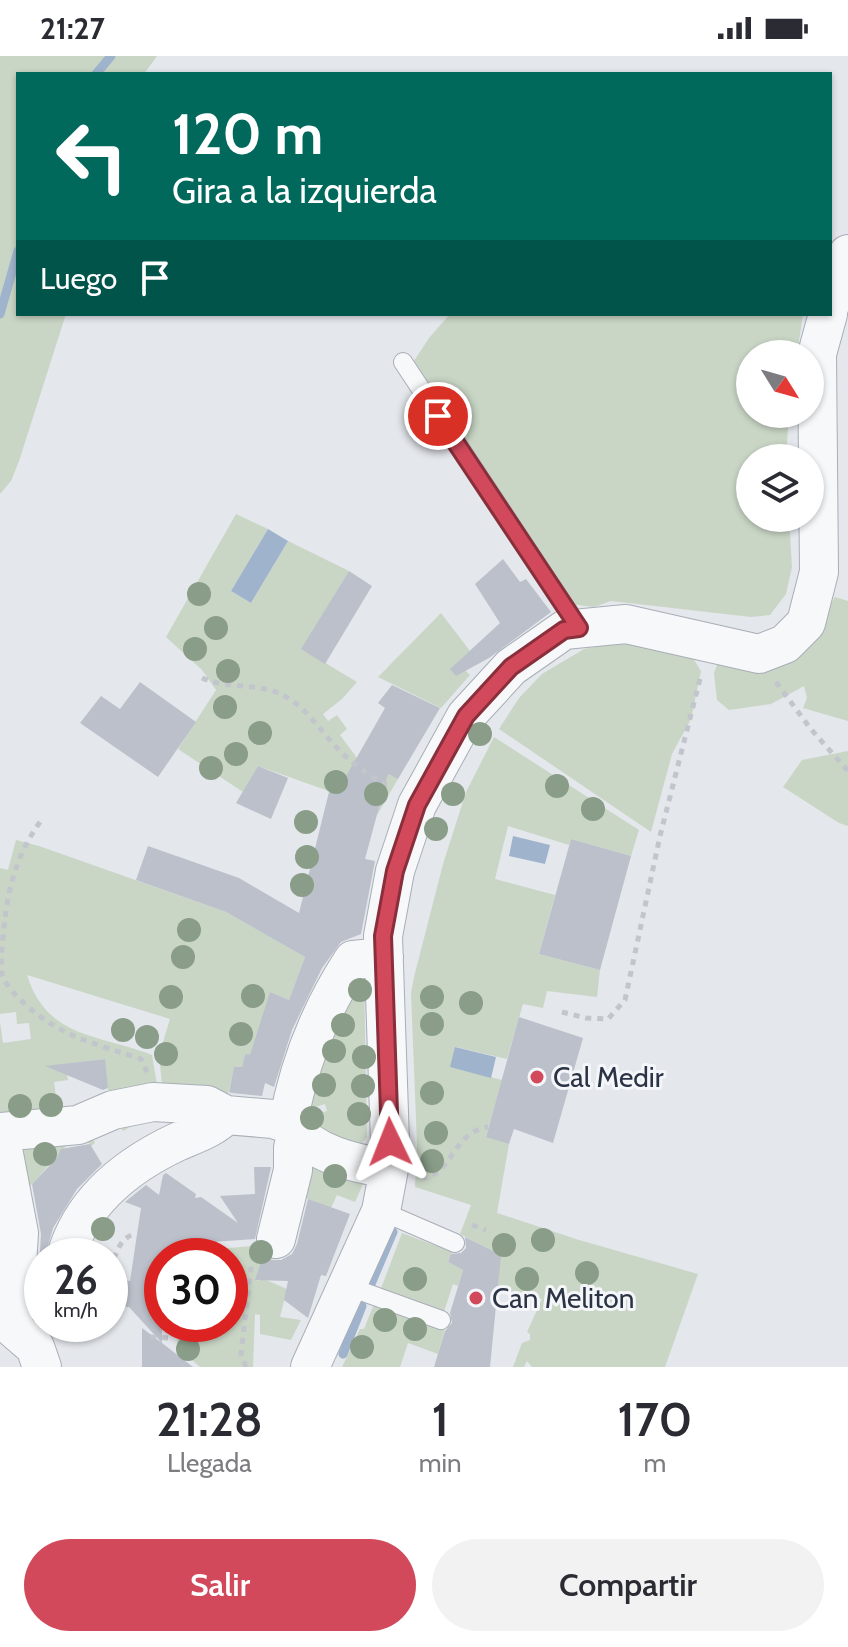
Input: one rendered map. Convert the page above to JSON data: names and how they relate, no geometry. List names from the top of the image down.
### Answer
{
  "places": ["Cal Medir", "Can Meliton"],
  "north": "bottom right",
  "page": {
    "status": "21:27",
    "turn": ["120 m", "Gira a la izquierda"],
    "then": "Luego",
    "speed": "26 km/h",
    "limit": "30",
    "eta": [
      "21:28",
      "Llegada",
      "1",
      "min",
      "170",
      "m"
    ],
    "buttons": ["Salir", "Compartir"]
  }
}
